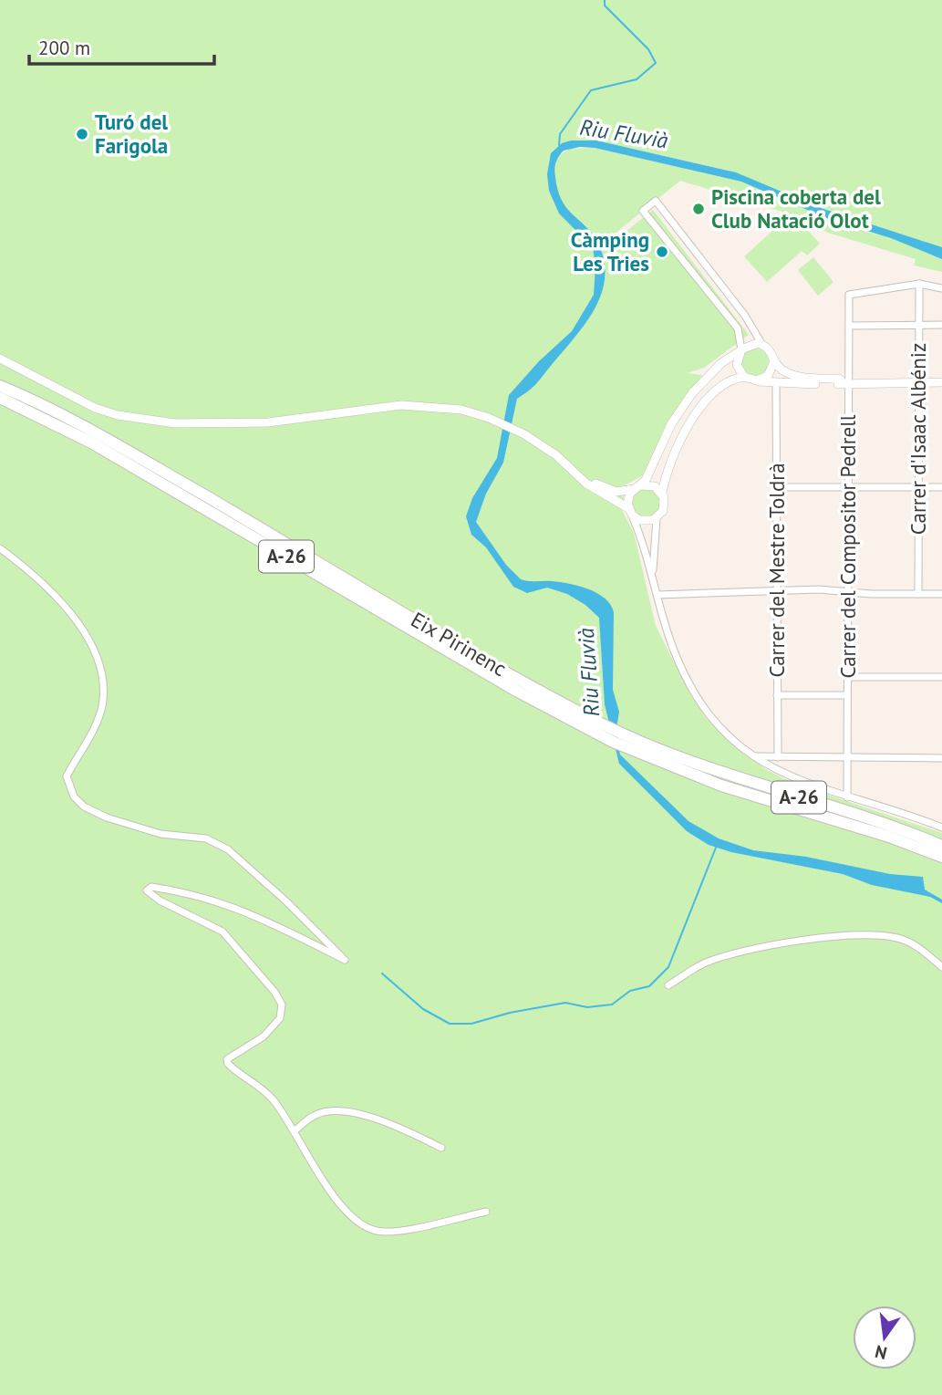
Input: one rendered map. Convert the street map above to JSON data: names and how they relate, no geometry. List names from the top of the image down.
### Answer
{
  "streets": {
    "highway": ["A-26", "Eix Pirinenc"],
    "street": ["Carrer d'Isaac Albéniz", "Carrer del Compositor Pedrell", "Carrer del Mestre Toldrà"]
  },
  "crossings": [
    ["Carrer d'Isaac Albéniz", "Carrer del Compositor Pedrell"]
  ],
  "water": ["Riu Fluvià"],
  "places": ["Turó del Farigola", "Piscina coberta del Club Natació Olot", "Càmping Les Tries"],
  "scale_bar": "200 m",
  "north": "bottom"
}
